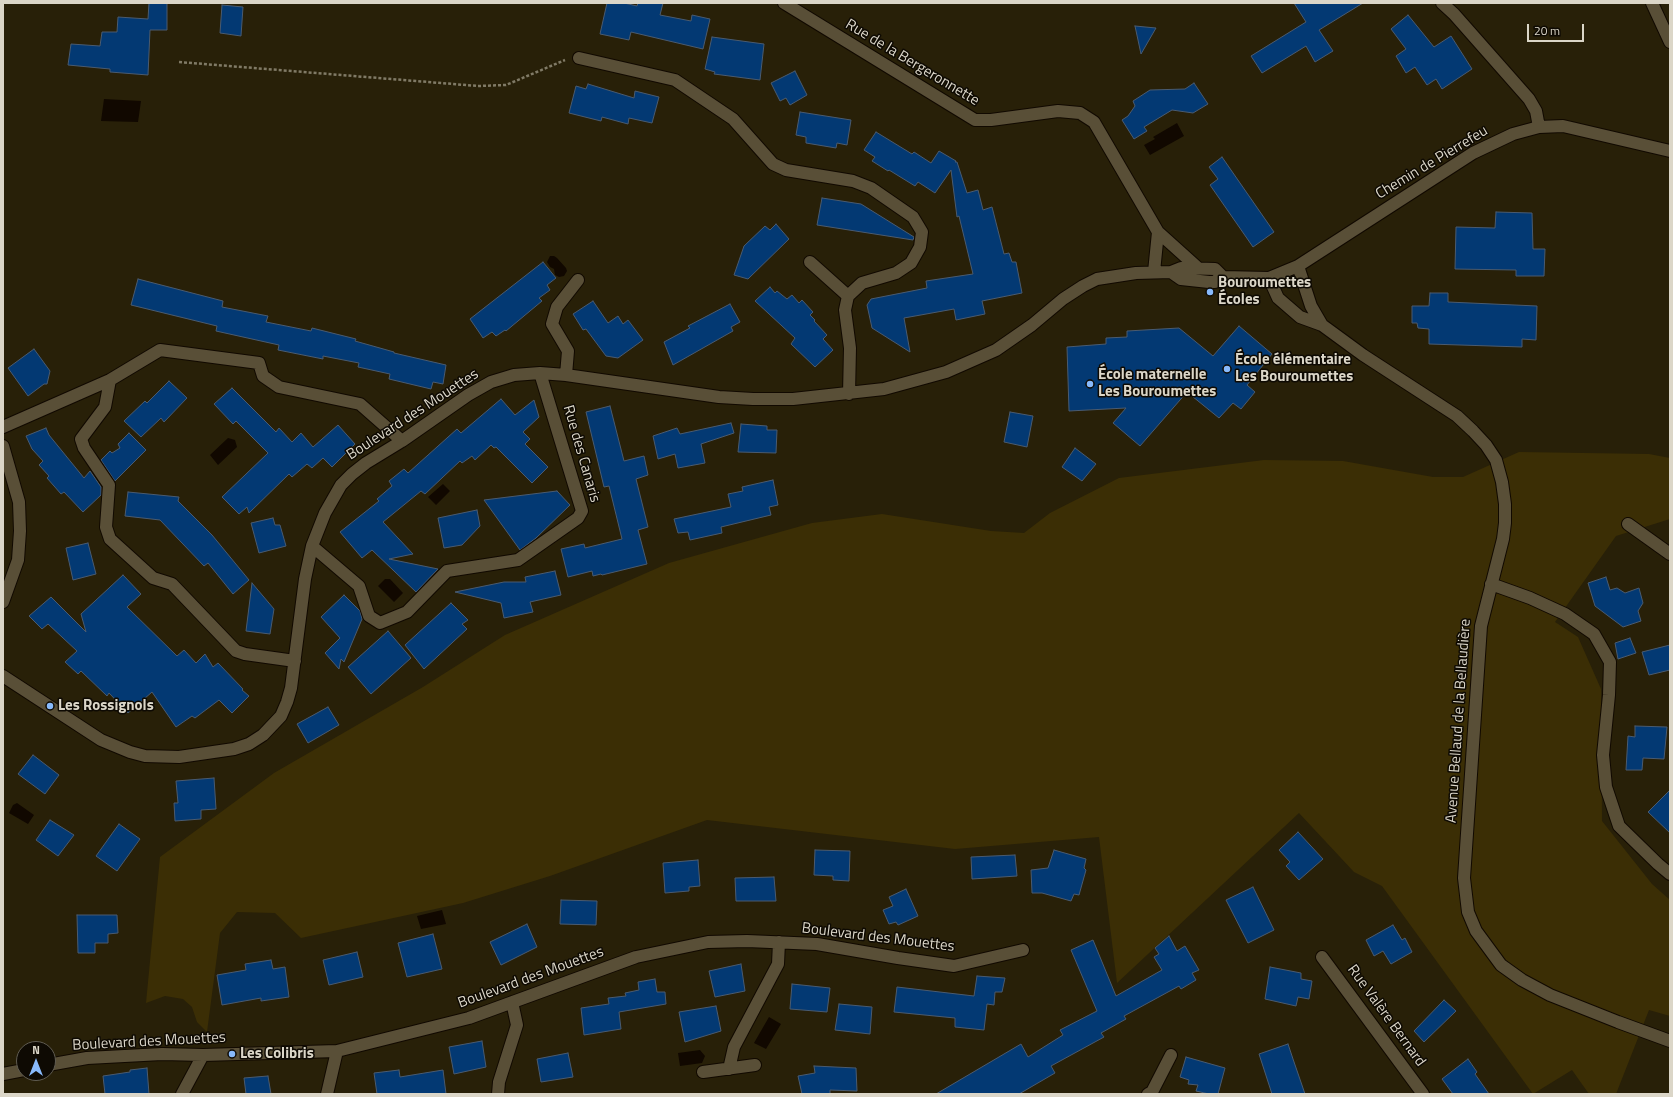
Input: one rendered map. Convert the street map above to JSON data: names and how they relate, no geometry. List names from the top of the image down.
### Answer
{
  "streets": {
    "street": [
      "Rue de la Bergeronnette",
      "Chemin de Pierrefeu",
      "Boulevard des Mouettes",
      "Rue des Canaris",
      "Avenue Bellaud de la Bellaudière",
      "Rue Valère Bernard"
    ]
  },
  "crossings": [
    ["Chemin de Pierrefeu", "Boulevard des Mouettes"],
    ["Chemin de Pierrefeu", "Avenue Bellaud de la Bellaudière"],
    ["Boulevard des Mouettes", "Rue des Canaris"]
  ],
  "places": [
    "Bouroumettes Écoles",
    "École élémentaire Les Bouroumettes",
    "École maternelle Les Bouroumettes",
    "Les Rossignols",
    "Les Colibris"
  ],
  "scale_bar": "20 m",
  "north": "top"
}
